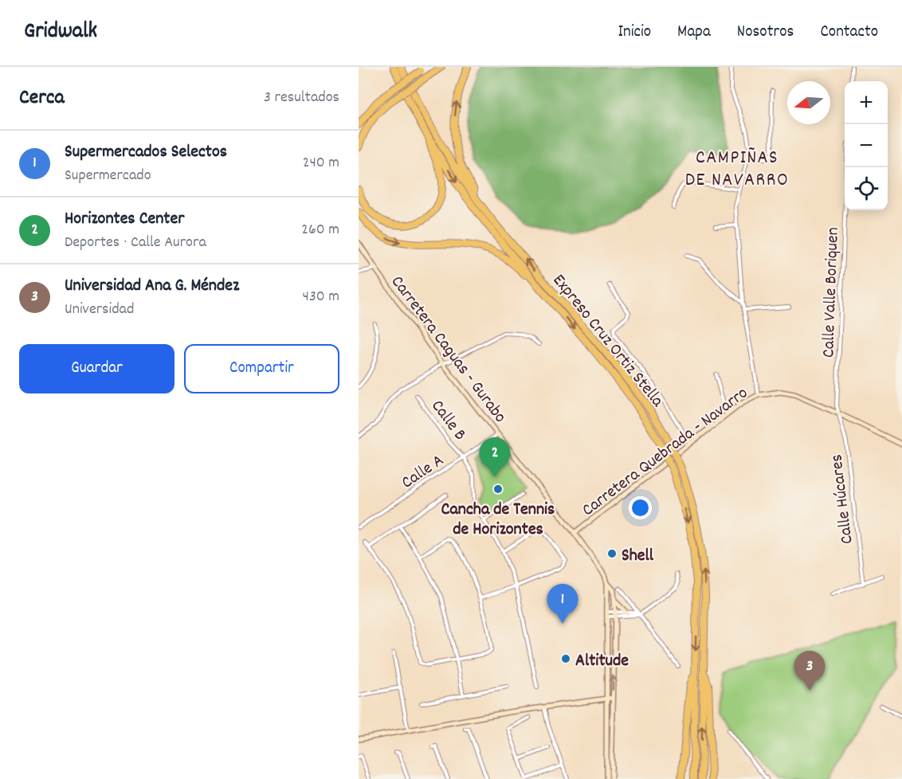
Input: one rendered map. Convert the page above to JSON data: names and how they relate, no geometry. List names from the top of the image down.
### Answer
{
  "streets": {
    "highway": ["Expreso Cruz Ortiz Stella"],
    "main road": ["Carretera Caguas - Gurabo", "Carretera Quebrada - Navarro"],
    "street": [
      "Calle Valle Boriquen",
      "Calle B",
      "Calle A",
      "Calle Húcares"
    ]
  },
  "crossings": [
    ["Calle Valle Boriquen", "Carretera Quebrada - Navarro"],
    ["Calle Valle Boriquen", "Calle Húcares"],
    ["Carretera Caguas - Gurabo", "Carretera Quebrada - Navarro"],
    ["Carretera Caguas - Gurabo", "Calle A"],
    ["Calle B", "Calle A"],
    ["Carretera Quebrada - Navarro", "Calle Húcares"]
  ],
  "districts": ["CAMPIÑAS DE NAVARRO"],
  "places": ["Cancha de Tennis de Horizontes", "Shell", "Altitude"],
  "north": "left",
  "page": {
    "header": "Gridwalk",
    "nav": [
      "Inicio",
      "Mapa",
      "Nosotros",
      "Contacto"
    ],
    "heading": ["Cerca", "3 resultados"],
    "map_buttons": ["+", "−"],
    "list": [
      {
        "mark": "1",
        "name": "Supermercados Selectos",
        "note": "Supermercado",
        "value": "240 m"
      },
      {
        "mark": "2",
        "name": "Horizontes Center",
        "note": "Deportes · Calle Aurora",
        "value": "260 m"
      },
      {
        "mark": "3",
        "name": "Universidad Ana G. Méndez",
        "note": "Universidad",
        "value": "430 m"
      }
    ],
    "buttons": ["Guardar", "Compartir"],
    "pins": ["2", "1", "3"]
  }
}
